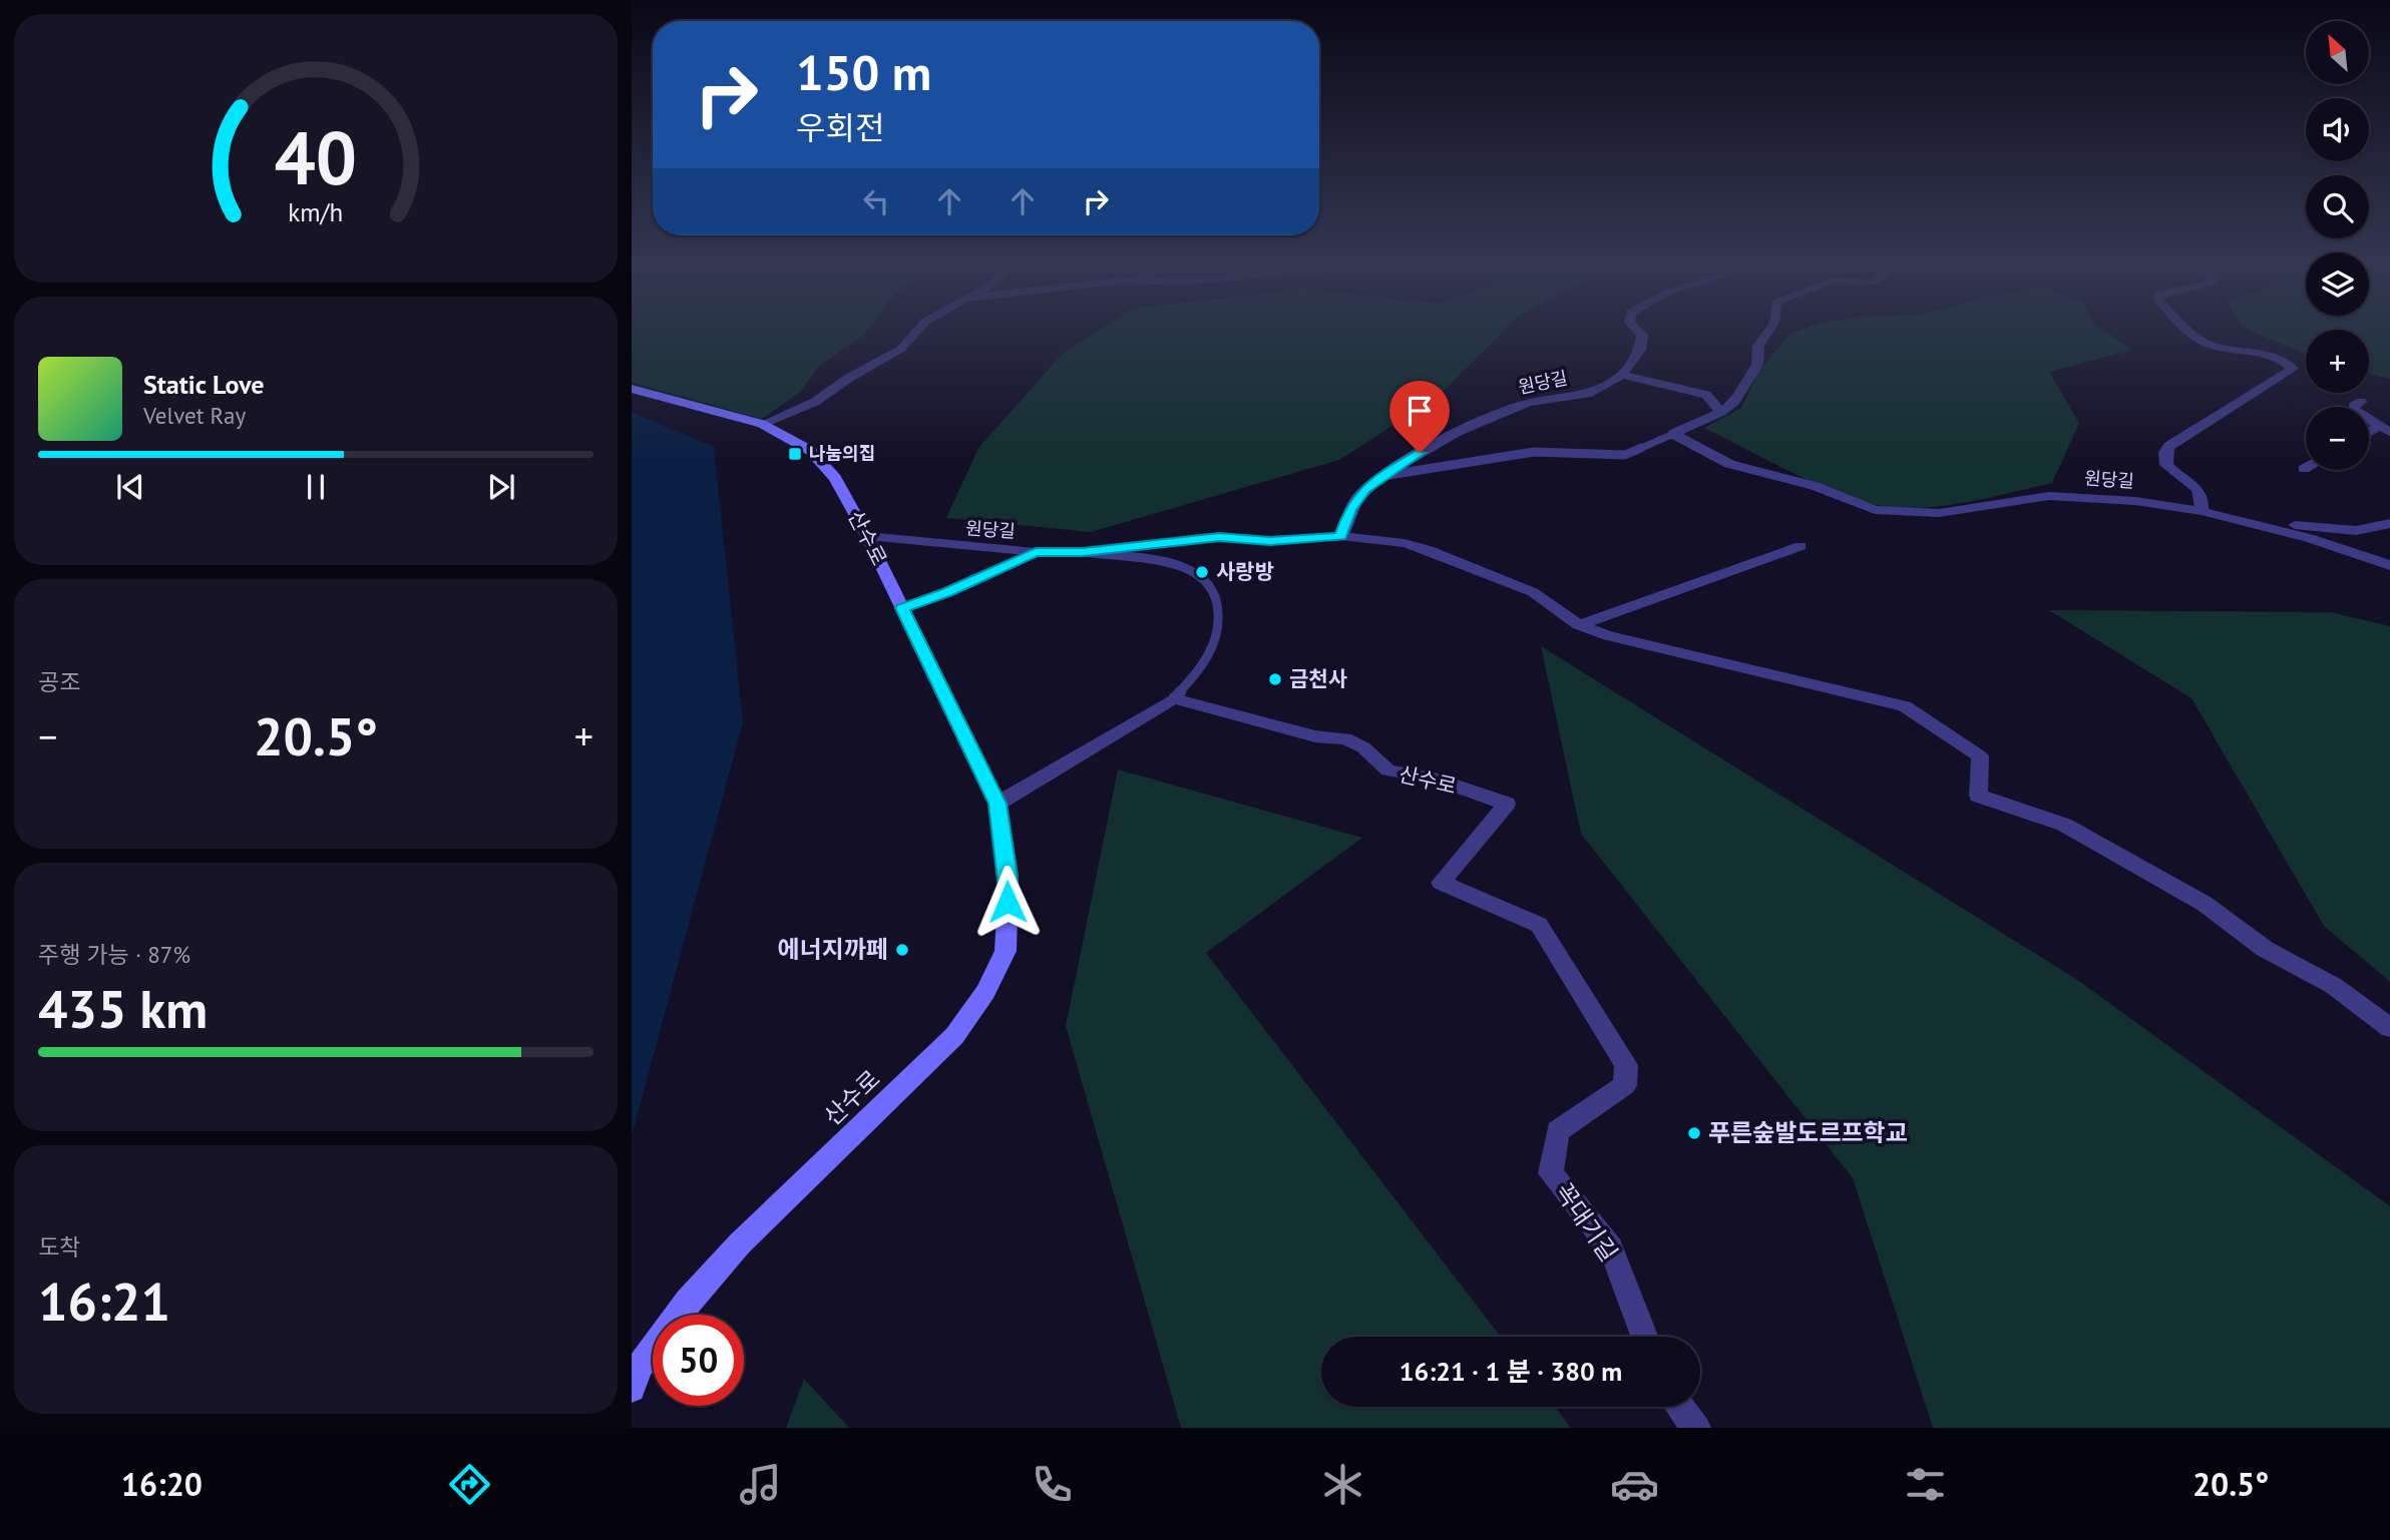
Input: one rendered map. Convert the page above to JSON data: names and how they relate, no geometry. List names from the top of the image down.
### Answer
{
  "streets": {
    "main road": ["산수로"],
    "street": ["원당길", "꼭대기길"]
  },
  "crossings": [
    ["원당길", "산수로"],
    ["산수로", "꼭대기길"]
  ],
  "places": {
    "transit": ["나눔의집"],
    "other": [
      "사랑방",
      "금천사",
      "에너지까페",
      "푸른숲발도르프학교"
    ]
  },
  "north": "top left",
  "page": {
    "map_buttons": ["+", "−"],
    "turn": ["150 m", "우회전"],
    "song": ["Static Love", "Velvet Ray"],
    "tile": [
      "공조",
      ["주행 가능 · 87%", "435 km"],
      ["도착", "16:21"]
    ],
    "heat": ["−", "20.5°", "+"],
    "limit": "50",
    "trip": "16:21 · 1 분 · 380 m",
    "tabs": ["16:20", "20.5°"],
    "gauge": ["40", "km/h"]
  }
}
